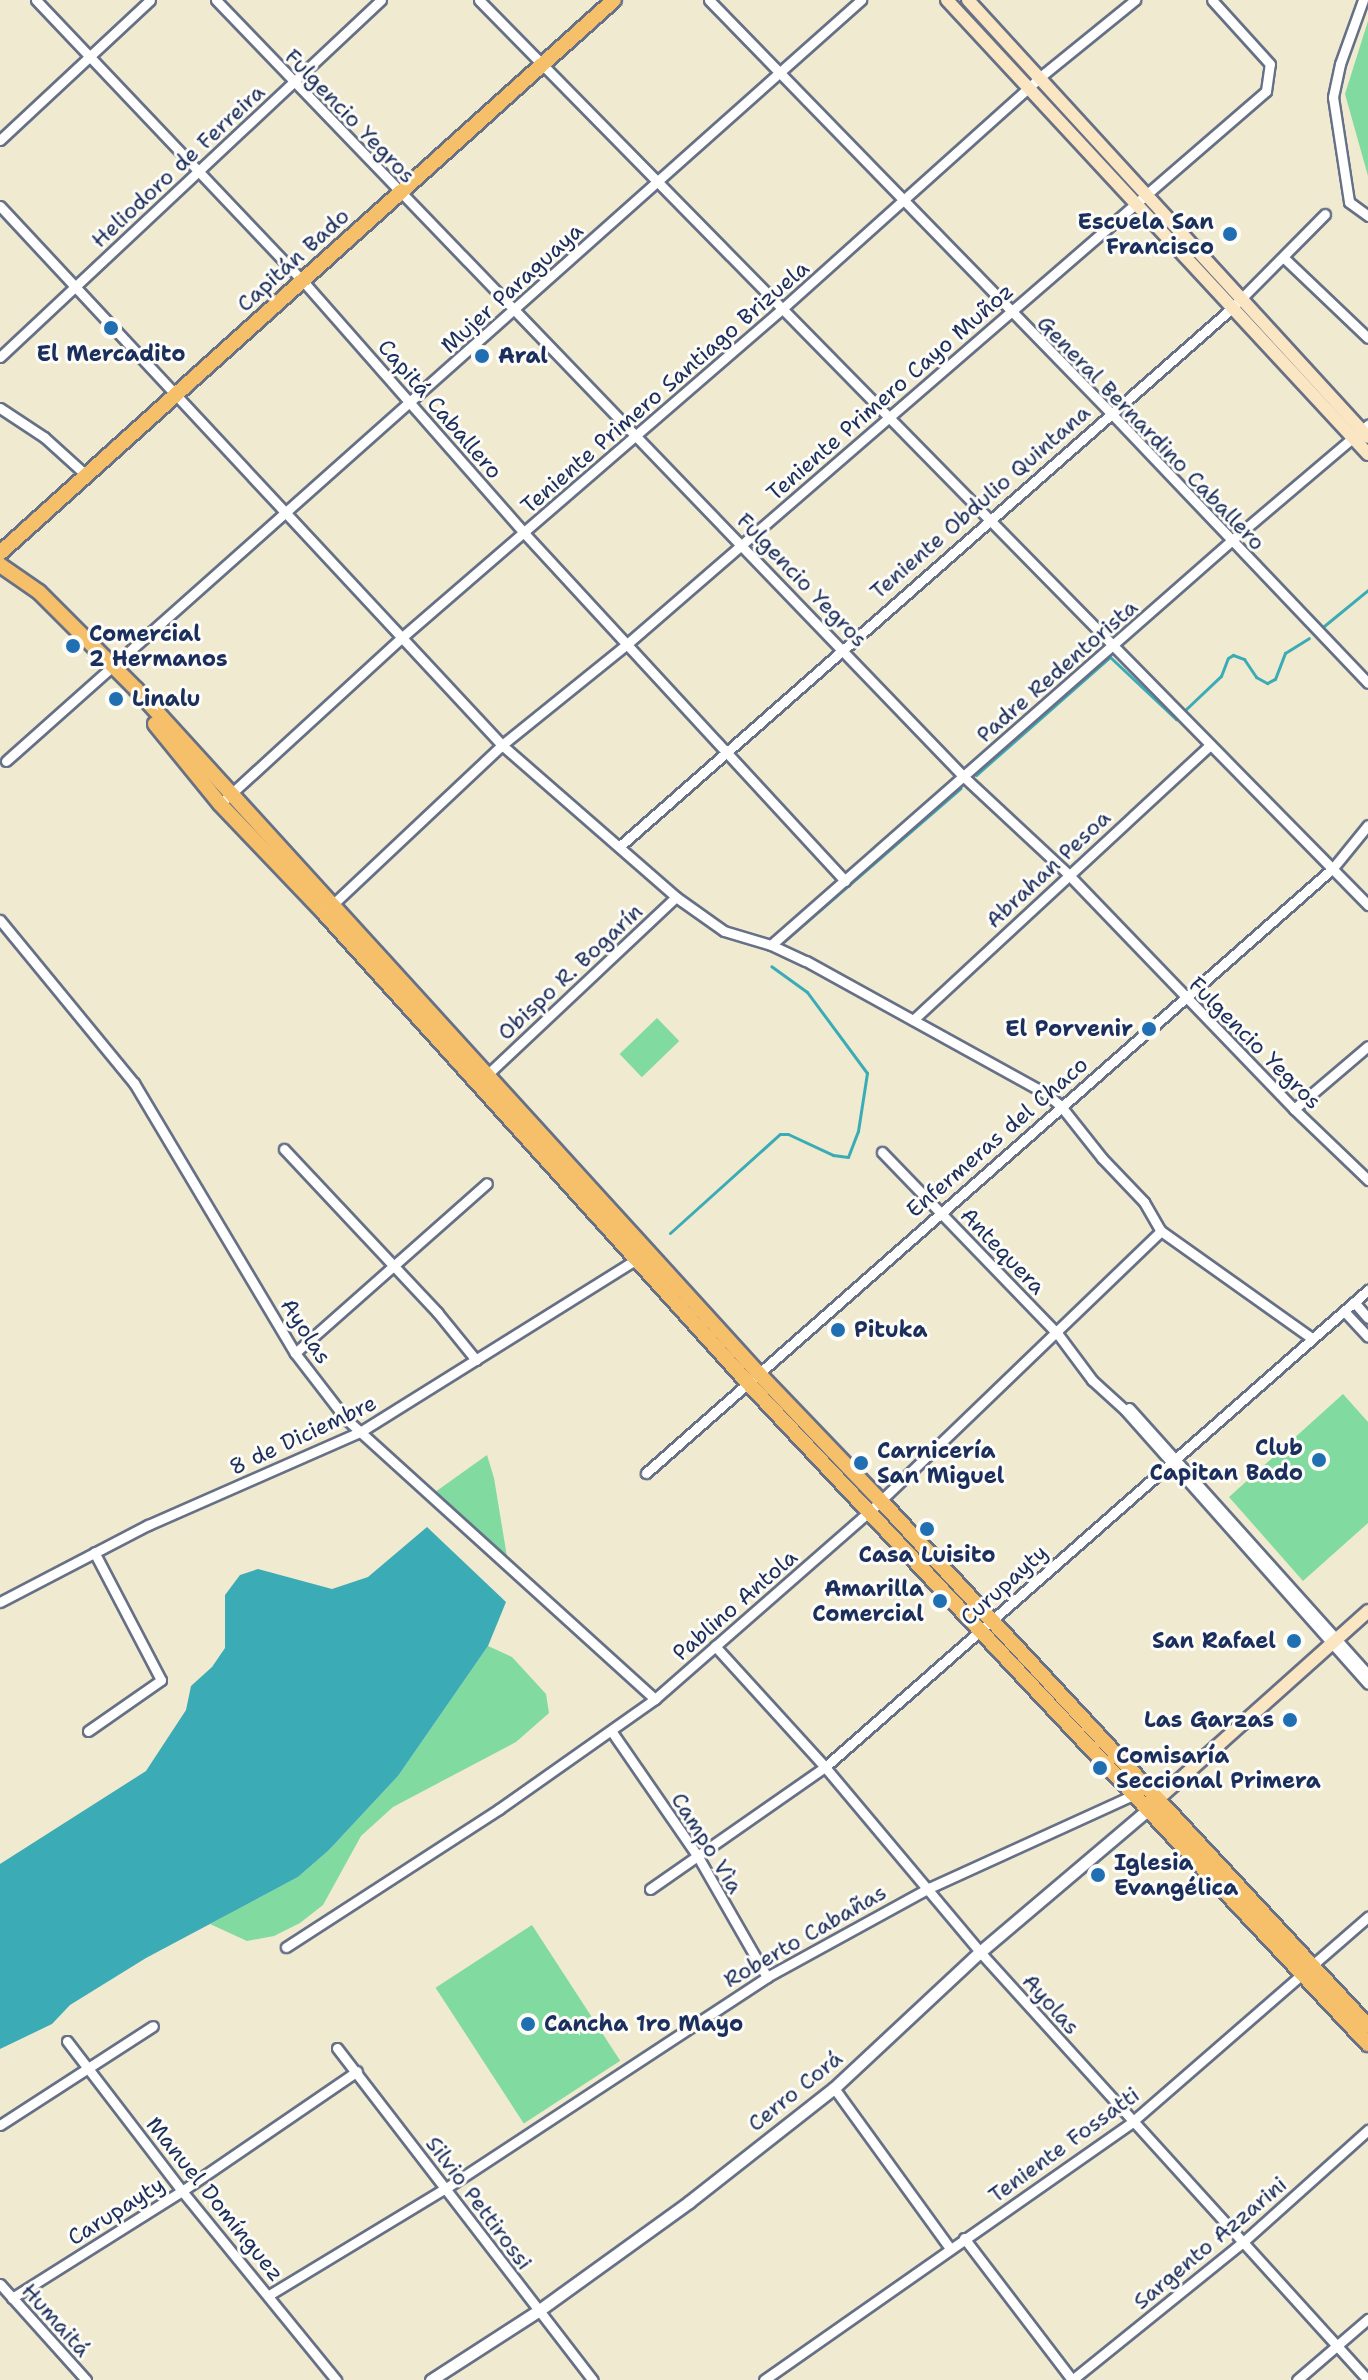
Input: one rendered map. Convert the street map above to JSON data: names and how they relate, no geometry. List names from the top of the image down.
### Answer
{
  "streets": {
    "main road": ["Capitán Bado"],
    "street": [
      "Fulgencio Yegros",
      "Heliodoro de Ferreira",
      "Mujer Paraguaya",
      "Teniente Primero Santiago Brizuela",
      "Teniente Primero Cayo Muñoz",
      "Capitá Caballero",
      "General Bernardino Caballero",
      "Teniente Obdulio Quintana",
      "Padre Redentorista",
      "Abrahan Pesoa",
      "Obispo R. Bogarín",
      "Enfermeras del Chaco",
      "Antequera",
      "Ayolas",
      "8 de Diciembre",
      "Curupayty",
      "Pablino Antola",
      "Campo Vìa",
      "Roberto Cabañas",
      "Cerro Corá",
      "Teniente Fossatti",
      "Manuel Domínguez",
      "Silvio Pettirossi",
      "Carupayty",
      "Sargento Azzarini",
      "Humaitá"
    ]
  },
  "crossings": [
    ["Fulgencio Yegros", "Heliodoro de Ferreira"],
    ["Fulgencio Yegros", "Capitán Bado"],
    ["Fulgencio Yegros", "Mujer Paraguaya"],
    ["Fulgencio Yegros", "Teniente Primero Santiago Brizuela"],
    ["Fulgencio Yegros", "Teniente Primero Cayo Muñoz"],
    ["Fulgencio Yegros", "Teniente Obdulio Quintana"],
    ["Fulgencio Yegros", "Padre Redentorista"],
    ["Fulgencio Yegros", "Abrahan Pesoa"],
    ["Fulgencio Yegros", "Enfermeras del Chaco"],
    ["Heliodoro de Ferreira", "Capitá Caballero"],
    ["Capitán Bado", "Capitá Caballero"],
    ["Mujer Paraguaya", "Capitá Caballero"],
    ["Mujer Paraguaya", "General Bernardino Caballero"],
    ["Teniente Primero Santiago Brizuela", "Capitá Caballero"],
    ["Teniente Primero Santiago Brizuela", "General Bernardino Caballero"],
    ["Teniente Primero Cayo Muñoz", "Capitá Caballero"],
    ["Teniente Primero Cayo Muñoz", "General Bernardino Caballero"],
    ["Capitá Caballero", "Teniente Obdulio Quintana"],
    ["Capitá Caballero", "Padre Redentorista"],
    ["General Bernardino Caballero", "Teniente Obdulio Quintana"],
    ["General Bernardino Caballero", "Padre Redentorista"],
    ["Enfermeras del Chaco", "Antequera"],
    ["Antequera", "Curupayty"],
    ["Antequera", "Pablino Antola"],
    ["Ayolas", "8 de Diciembre"],
    ["Ayolas", "Curupayty"],
    ["Ayolas", "Pablino Antola"],
    ["Ayolas", "Roberto Cabañas"],
    ["Ayolas", "Cerro Corá"],
    ["Ayolas", "Teniente Fossatti"],
    ["Ayolas", "Sargento Azzarini"],
    ["Curupayty", "Campo Vìa"],
    ["Pablino Antola", "Campo Vìa"],
    ["Campo Vìa", "Roberto Cabañas"],
    ["Roberto Cabañas", "Manuel Domínguez"],
    ["Roberto Cabañas", "Silvio Pettirossi"],
    ["Cerro Corá", "Silvio Pettirossi"],
    ["Manuel Domínguez", "Carupayty"],
    ["Silvio Pettirossi", "Carupayty"],
    ["Carupayty", "Humaitá"]
  ],
  "places": [
    "Escuela San Francisco",
    "El Mercadito",
    "Aral",
    "Comercial 2 Hermanos",
    "Linalu",
    "El Porvenir",
    "Pituka",
    "Club Capitan Bado",
    "Carnicería San Miguel",
    "Casa Luisito",
    "Amarilla Comercial",
    "San Rafael",
    "Las Garzas",
    "Comisaría Seccional Primera",
    "Iglesia Evangélica",
    "Cancha 1ro Mayo"
  ]
}
